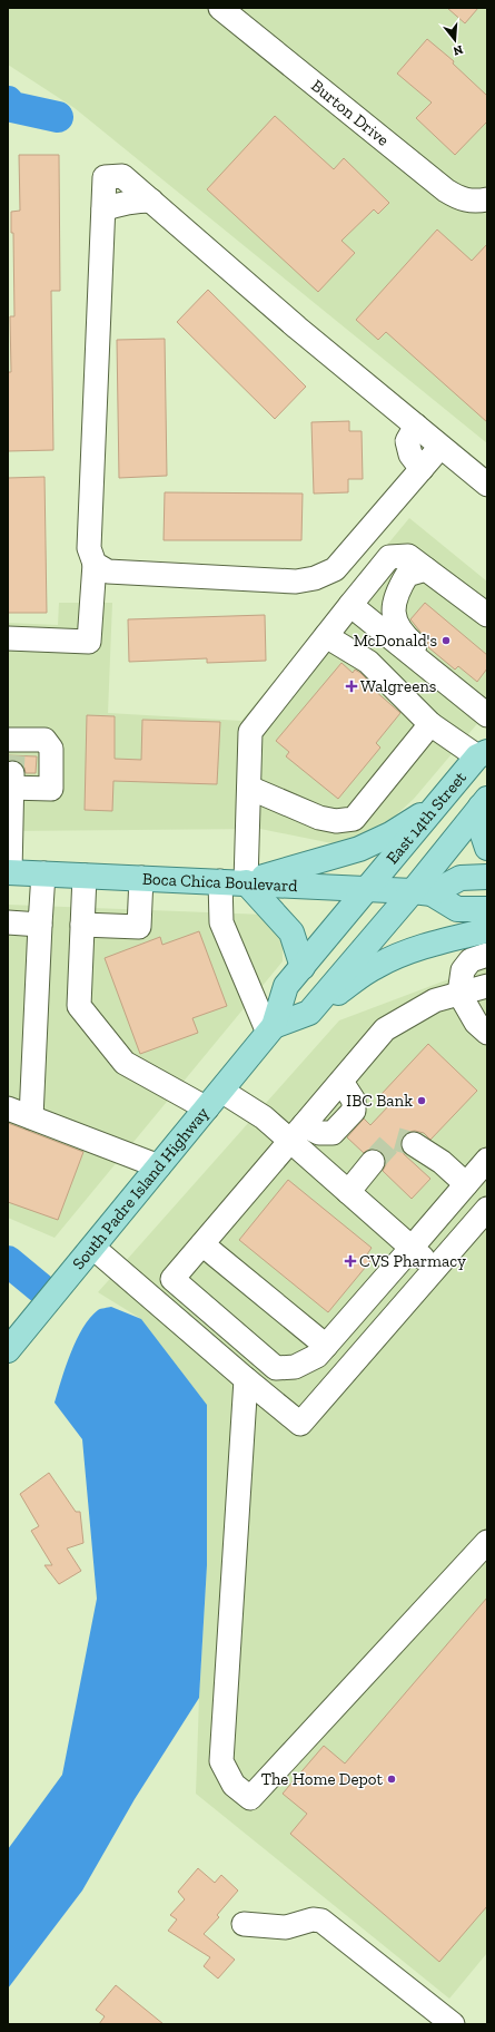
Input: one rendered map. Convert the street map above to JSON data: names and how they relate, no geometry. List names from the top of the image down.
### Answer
{
  "streets": {
    "main road": ["East 14th Street", "Boca Chica Boulevard", "South Padre Island Highway"],
    "street": ["Burton Drive"]
  },
  "crossings": [
    ["East 14th Street", "Boca Chica Boulevard"],
    ["East 14th Street", "South Padre Island Highway"],
    ["Boca Chica Boulevard", "South Padre Island Highway"]
  ],
  "places": {
    "other": ["McDonald's", "IBC Bank", "The Home Depot"],
    "health": ["Walgreens", "CVS Pharmacy"]
  },
  "north": "bottom"
}
